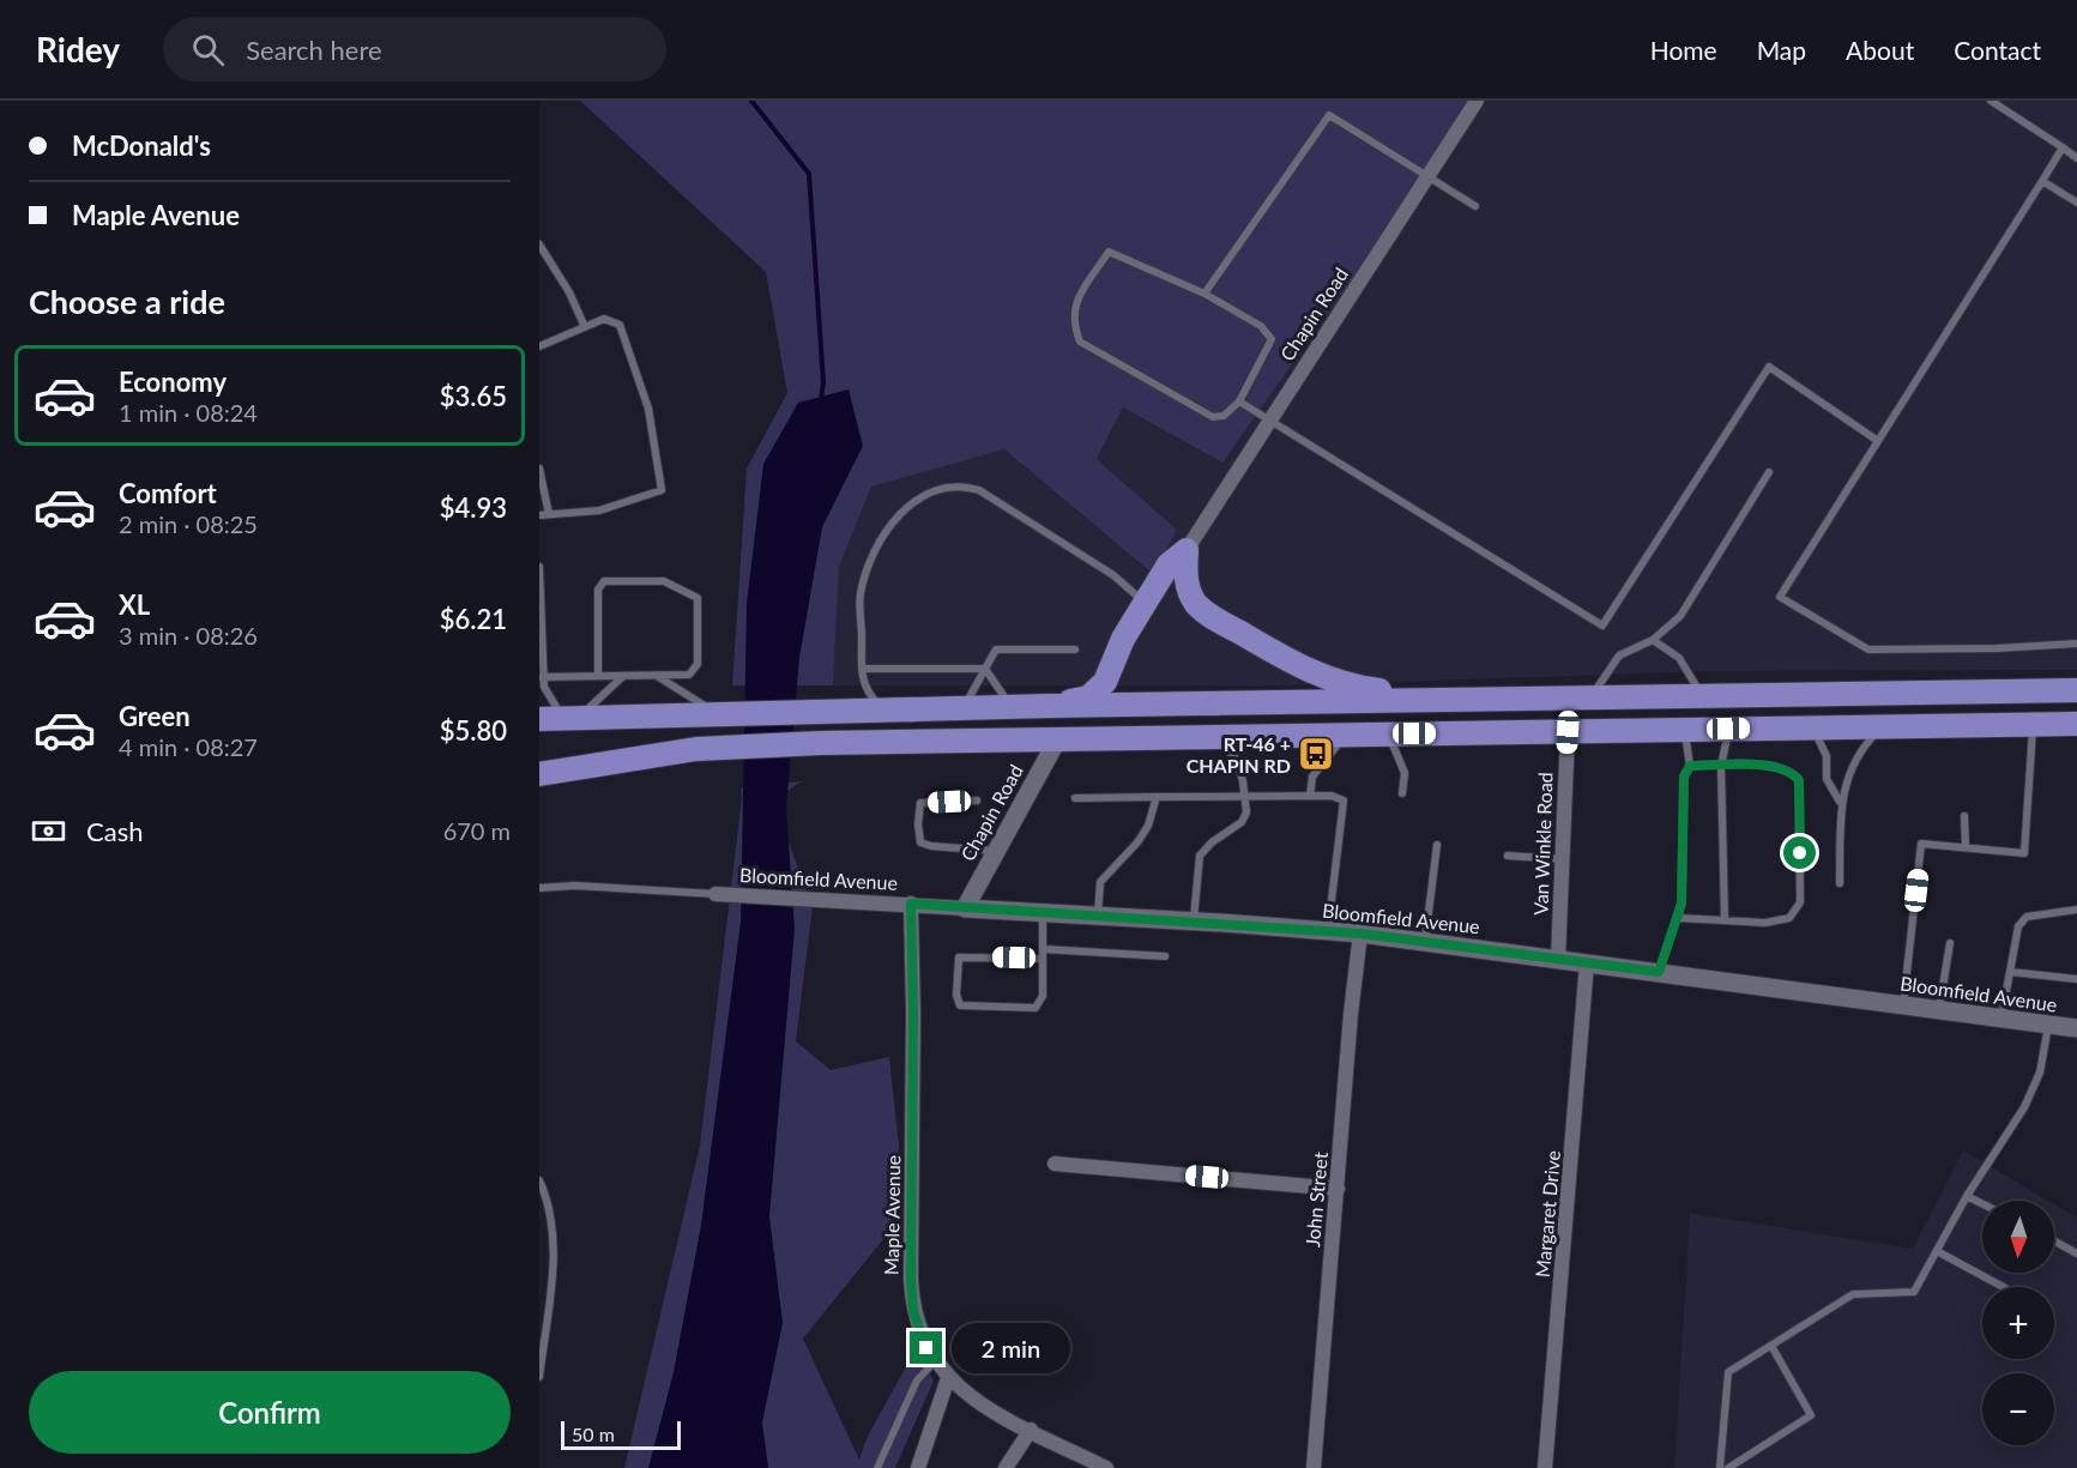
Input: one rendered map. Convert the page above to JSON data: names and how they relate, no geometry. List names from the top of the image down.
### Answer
{
  "streets": {
    "street": [
      "Chapin Road",
      "Van Winkle Road",
      "Bloomfield Avenue",
      "John Street",
      "Margaret Drive",
      "Maple Avenue"
    ]
  },
  "crossings": [
    ["Chapin Road", "Bloomfield Avenue"],
    ["Van Winkle Road", "Bloomfield Avenue"],
    ["Bloomfield Avenue", "John Street"],
    ["Bloomfield Avenue", "Margaret Drive"],
    ["Bloomfield Avenue", "Maple Avenue"]
  ],
  "places": {
    "bus stop": ["RT-46 + CHAPIN RD"]
  },
  "scale_bar": "50 m",
  "north": "bottom",
  "page": {
    "header": "Ridey",
    "search": "Search here",
    "nav": [
      "Home",
      "Map",
      "About",
      "Contact"
    ],
    "banner": ["McDonald's", "Maple Avenue"],
    "heading": "Choose a ride",
    "list": [
      {
        "name": "Economy",
        "note": "1 min · 08:24",
        "value": "$3.65"
      },
      {
        "name": "Comfort",
        "note": "2 min · 08:25",
        "value": "$4.93"
      },
      {
        "name": "XL",
        "note": "3 min · 08:26",
        "value": "$6.21"
      },
      {
        "name": "Green",
        "note": "4 min · 08:27",
        "value": "$5.80"
      }
    ],
    "pay": ["Cash", "670 m"],
    "map_buttons": ["+", "−"],
    "bubble": "2 min",
    "buttons": "Confirm",
    "scale": "50 m"
  }
}
